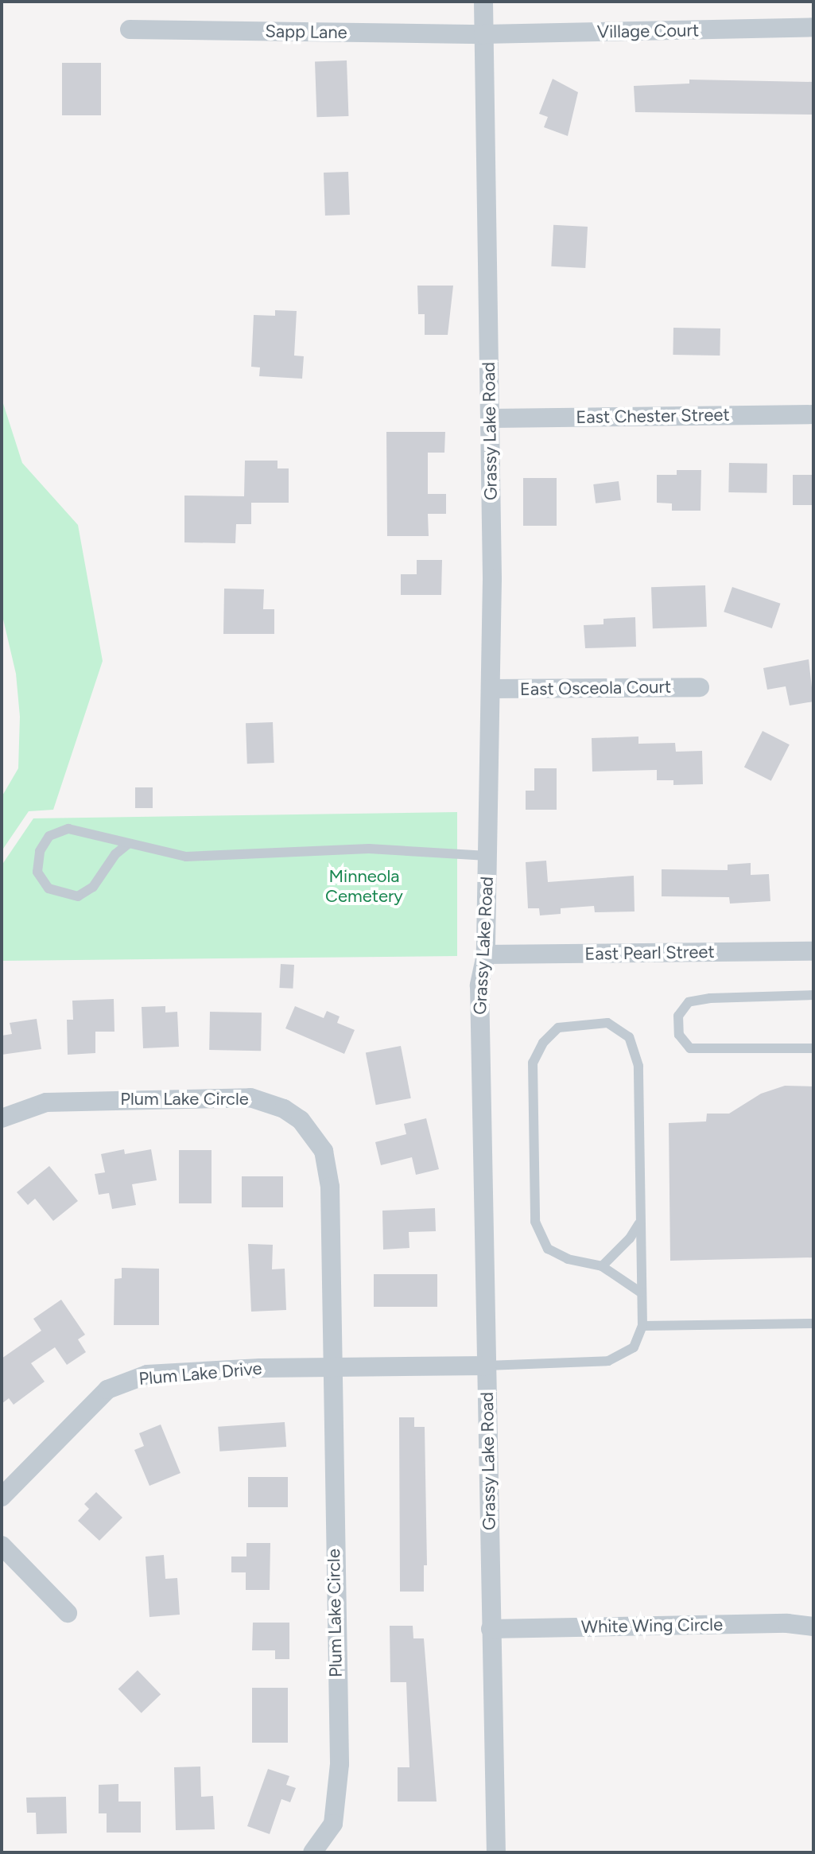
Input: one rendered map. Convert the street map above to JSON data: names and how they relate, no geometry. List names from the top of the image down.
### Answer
{
  "streets": {
    "street": [
      "Village Court",
      "Sapp Lane",
      "East Chester Street",
      "Grassy Lake Road",
      "East Osceola Court",
      "East Pearl Street",
      "Plum Lake Circle",
      "Plum Lake Drive",
      "White Wing Circle"
    ]
  },
  "crossings": [
    ["Village Court", "Sapp Lane"],
    ["Village Court", "Grassy Lake Road"],
    ["Sapp Lane", "Grassy Lake Road"],
    ["East Chester Street", "Grassy Lake Road"],
    ["Grassy Lake Road", "East Osceola Court"],
    ["Grassy Lake Road", "East Pearl Street"],
    ["Grassy Lake Road", "White Wing Circle"],
    ["Plum Lake Circle", "Plum Lake Drive"]
  ],
  "parks": ["Minneola Cemetery"]
}
